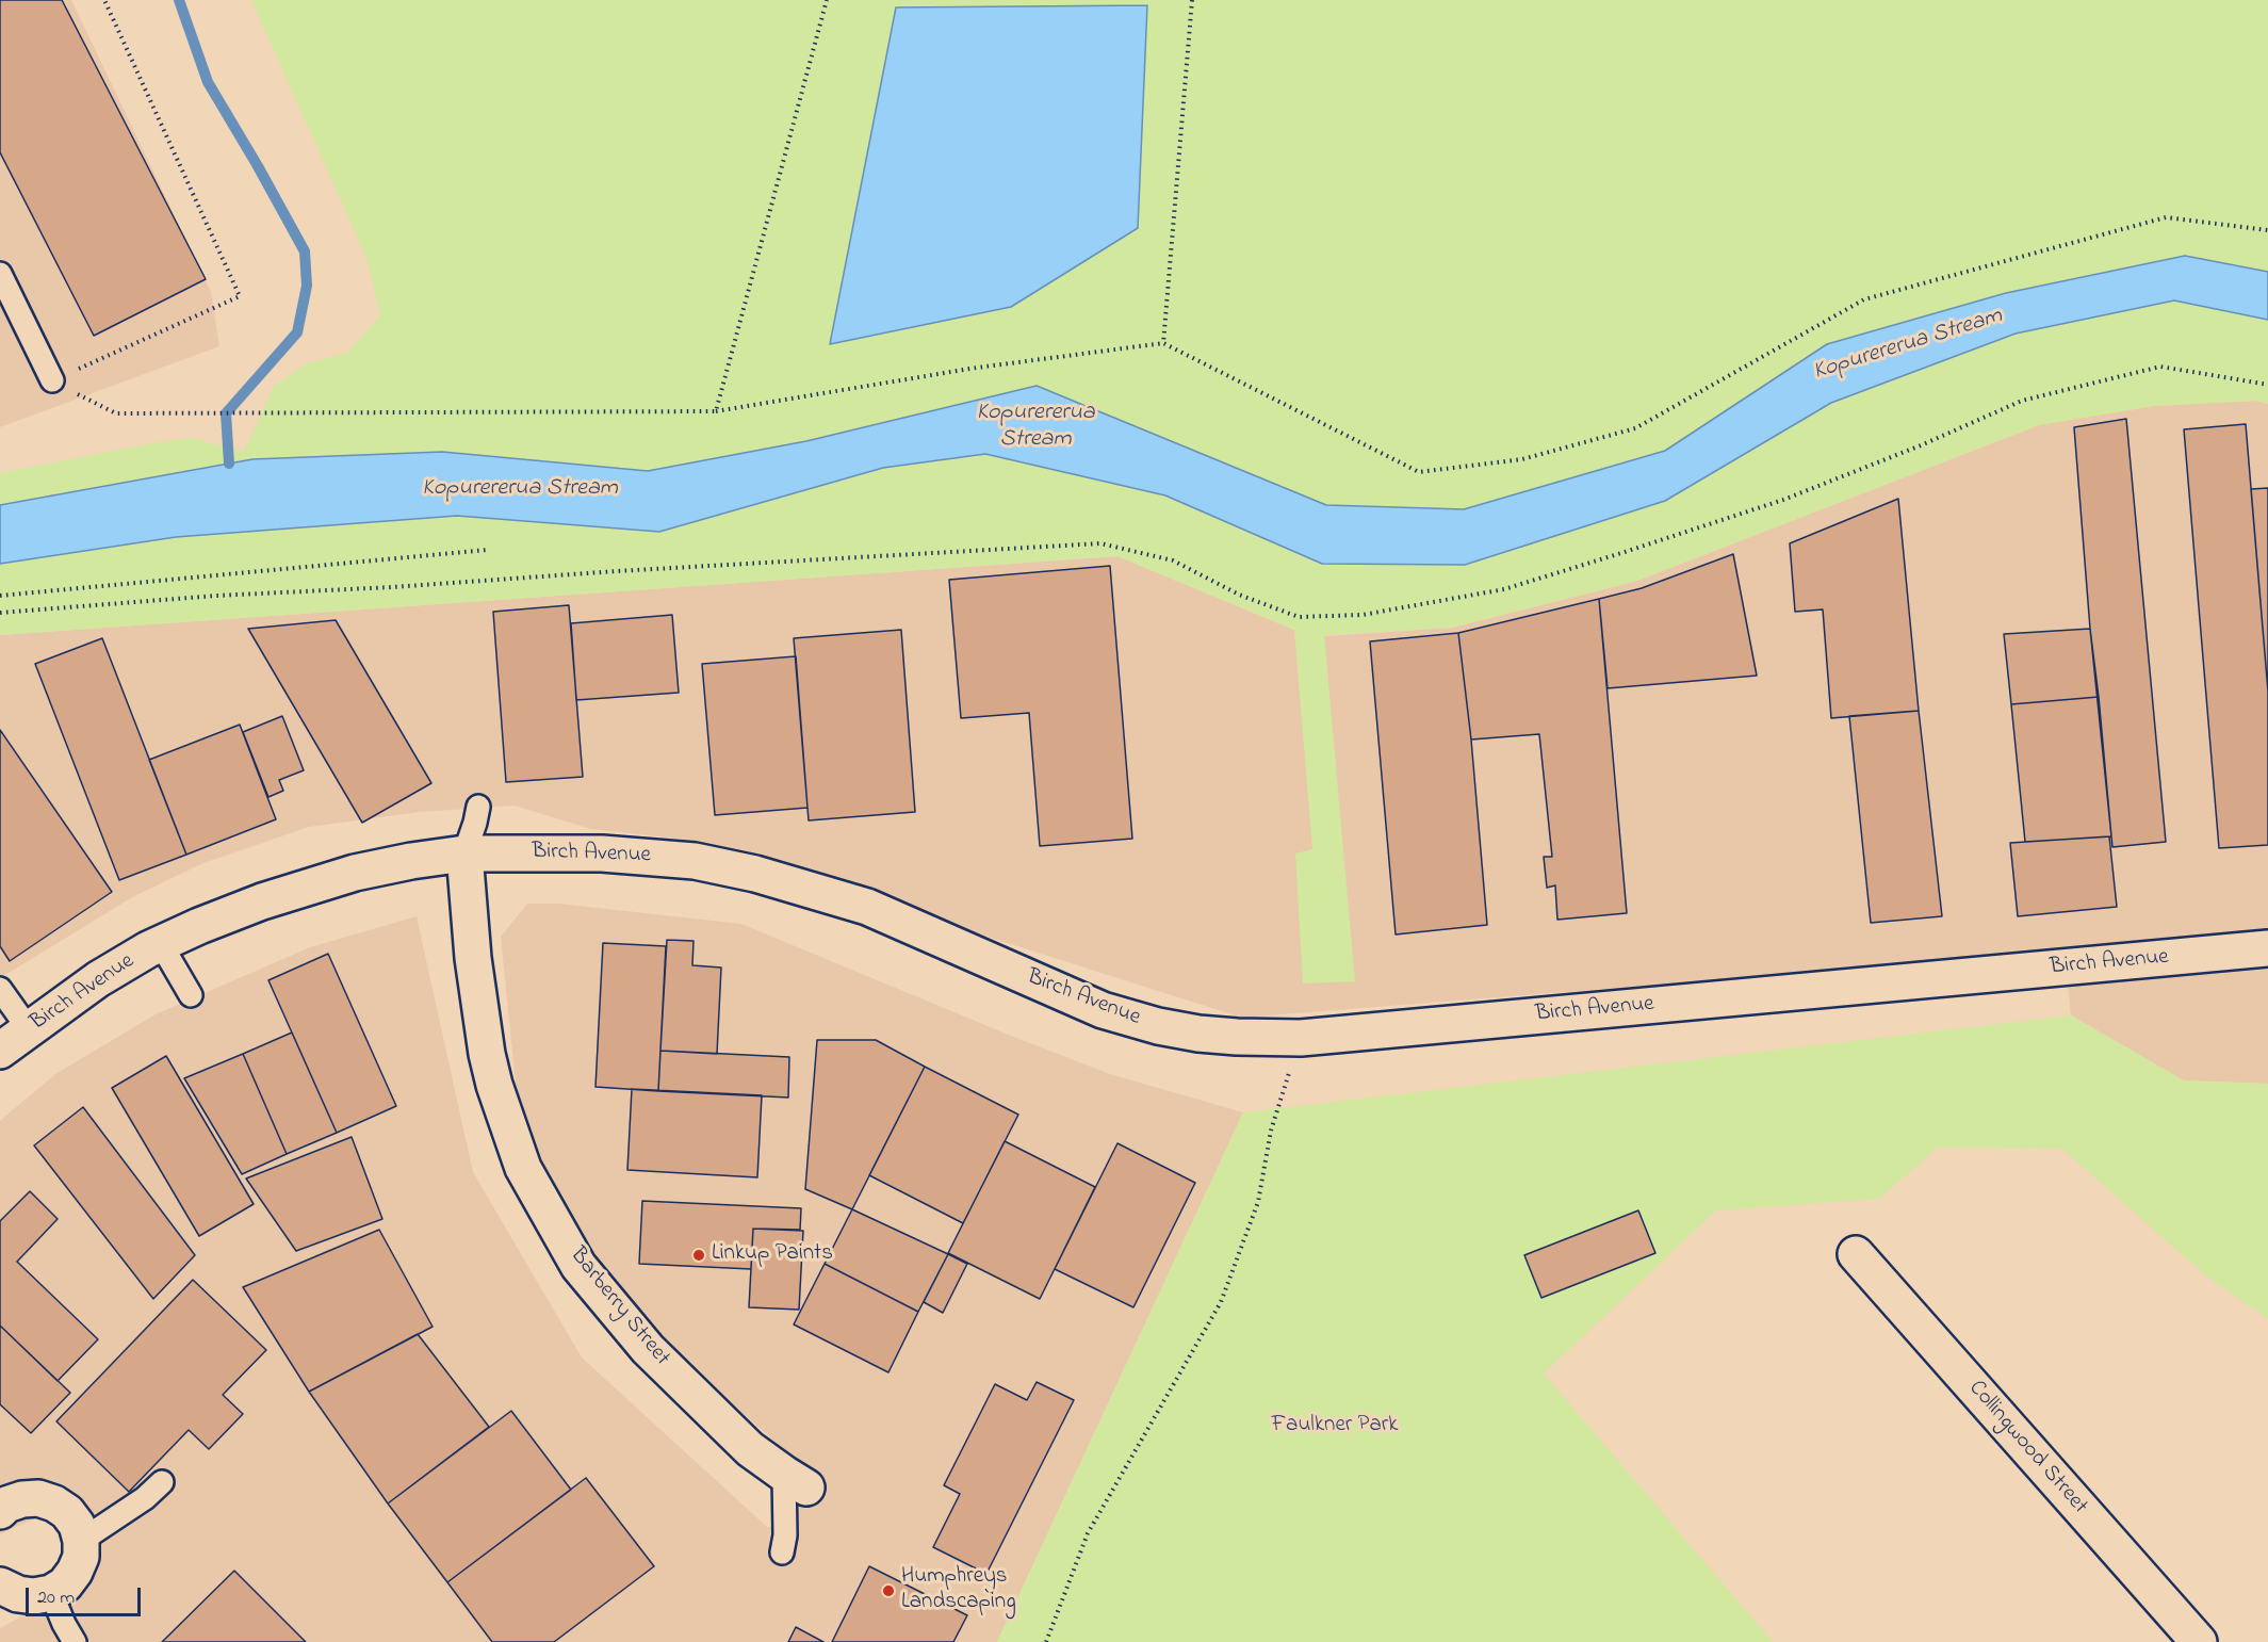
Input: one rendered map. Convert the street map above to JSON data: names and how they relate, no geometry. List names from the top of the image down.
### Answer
{
  "streets": {
    "street": ["Birch Avenue", "Barberry Street", "Collingwood Street"]
  },
  "crossings": [
    ["Birch Avenue", "Barberry Street"]
  ],
  "water": ["Kopurererua Stream"],
  "parks": ["Faulkner Park"],
  "places": ["Linkup Paints", "Humphreys Landscaping"],
  "scale_bar": "20 m"
}
